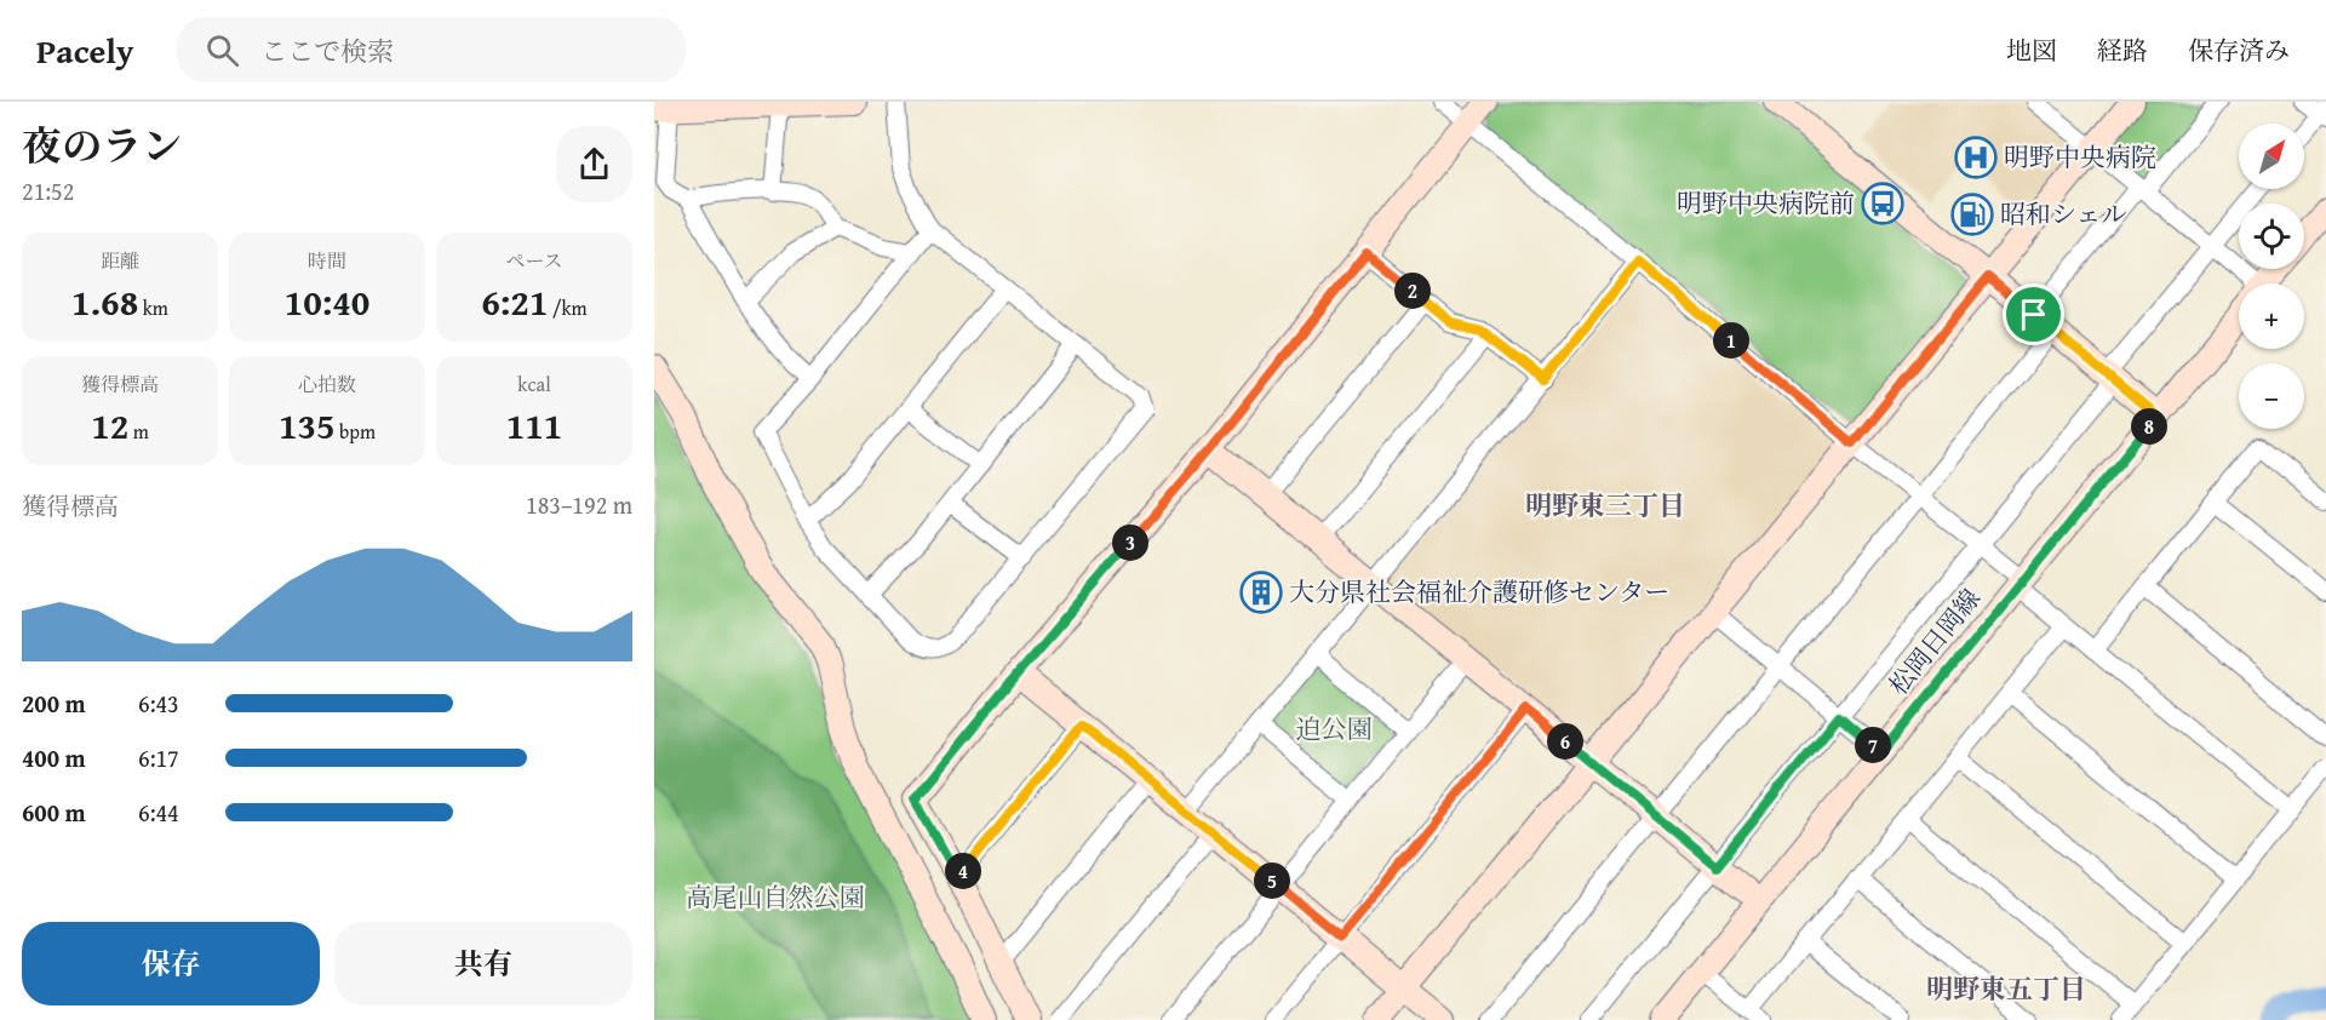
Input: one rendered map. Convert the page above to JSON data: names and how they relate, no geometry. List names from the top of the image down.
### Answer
{
  "streets": {
    "street": ["松岡日岡線"]
  },
  "districts": ["明野東三丁目", "明野東五丁目"],
  "parks": ["迫公園", "高尾山自然公園"],
  "places": {
    "hospital": ["明野中央病院"],
    "bus stop": ["明野中央病院前"],
    "fuel station": ["昭和シェル"],
    "building": ["大分県社会福祉介護研修センター"]
  },
  "north": "top right",
  "page": {
    "header": "Pacely",
    "search": "ここで検索",
    "nav": ["地図", "経路", "保存済み"],
    "heading": ["夜のラン", "21:52"],
    "map_buttons": ["+", "−"],
    "stats": [
      ["距離", "1.68 km"],
      ["時間", "10:40"],
      ["ペース", "6:21 /km"],
      ["獲得標高", "12 m"],
      ["心拍数", "135 bpm"],
      ["kcal", "111"]
    ],
    "pins": [
      "2",
      "1",
      "8",
      "3",
      "6",
      "7",
      "4",
      "5"
    ],
    "chart": ["獲得標高", "183–192 m"],
    "list": [
      {
        "name": "200 m",
        "note": "6:43"
      },
      {
        "name": "400 m",
        "note": "6:17"
      },
      {
        "name": "600 m",
        "note": "6:44"
      }
    ],
    "buttons": ["保存", "共有"]
  }
}
